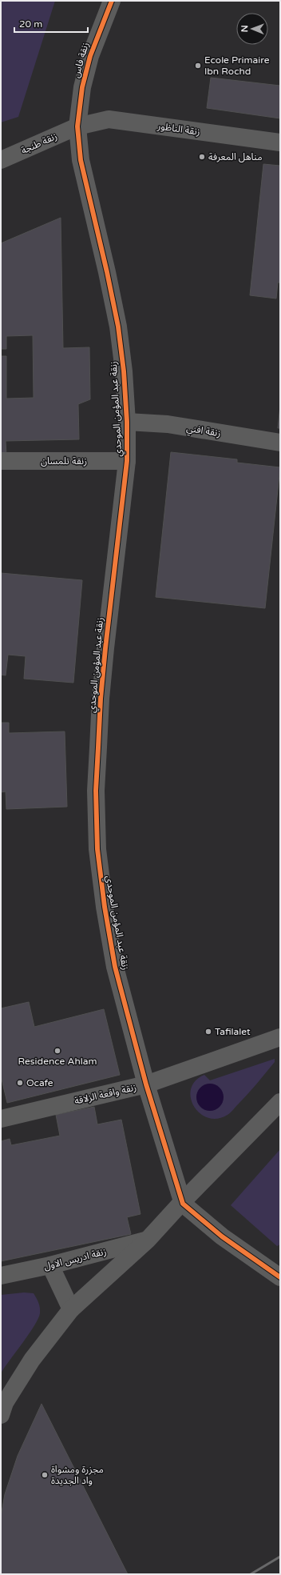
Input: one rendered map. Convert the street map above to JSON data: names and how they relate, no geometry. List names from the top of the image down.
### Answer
{
  "streets": {
    "street": [
      "زنقة فاس",
      "زنقة الناظور",
      "زنقة طنجة",
      "زنقة عبد المؤمن الموحدي",
      "زنقة افني",
      "زنقة تلمسان",
      "زنقة واقعة الزلاقة",
      "زنقة ادريس الاول"
    ]
  },
  "crossings": [
    ["زنقة فاس", "زنقة الناظور"],
    ["زنقة فاس", "زنقة طنجة"],
    ["زنقة فاس", "زنقة عبد المؤمن الموحدي"],
    ["زنقة الناظور", "زنقة طنجة"],
    ["زنقة الناظور", "زنقة عبد المؤمن الموحدي"],
    ["زنقة طنجة", "زنقة عبد المؤمن الموحدي"],
    ["زنقة عبد المؤمن الموحدي", "زنقة افني"],
    ["زنقة عبد المؤمن الموحدي", "زنقة تلمسان"],
    ["زنقة عبد المؤمن الموحدي", "زنقة واقعة الزلاقة"]
  ],
  "places": [
    "Ecole Primaire Ibn Rochd",
    "مناهل المعرفة",
    "Tafilalet",
    "Residence Ahlam",
    "Ocafe",
    "مجزرة ومشواة واد الجديدة"
  ],
  "scale_bar": "20 m",
  "north": "left"
}
